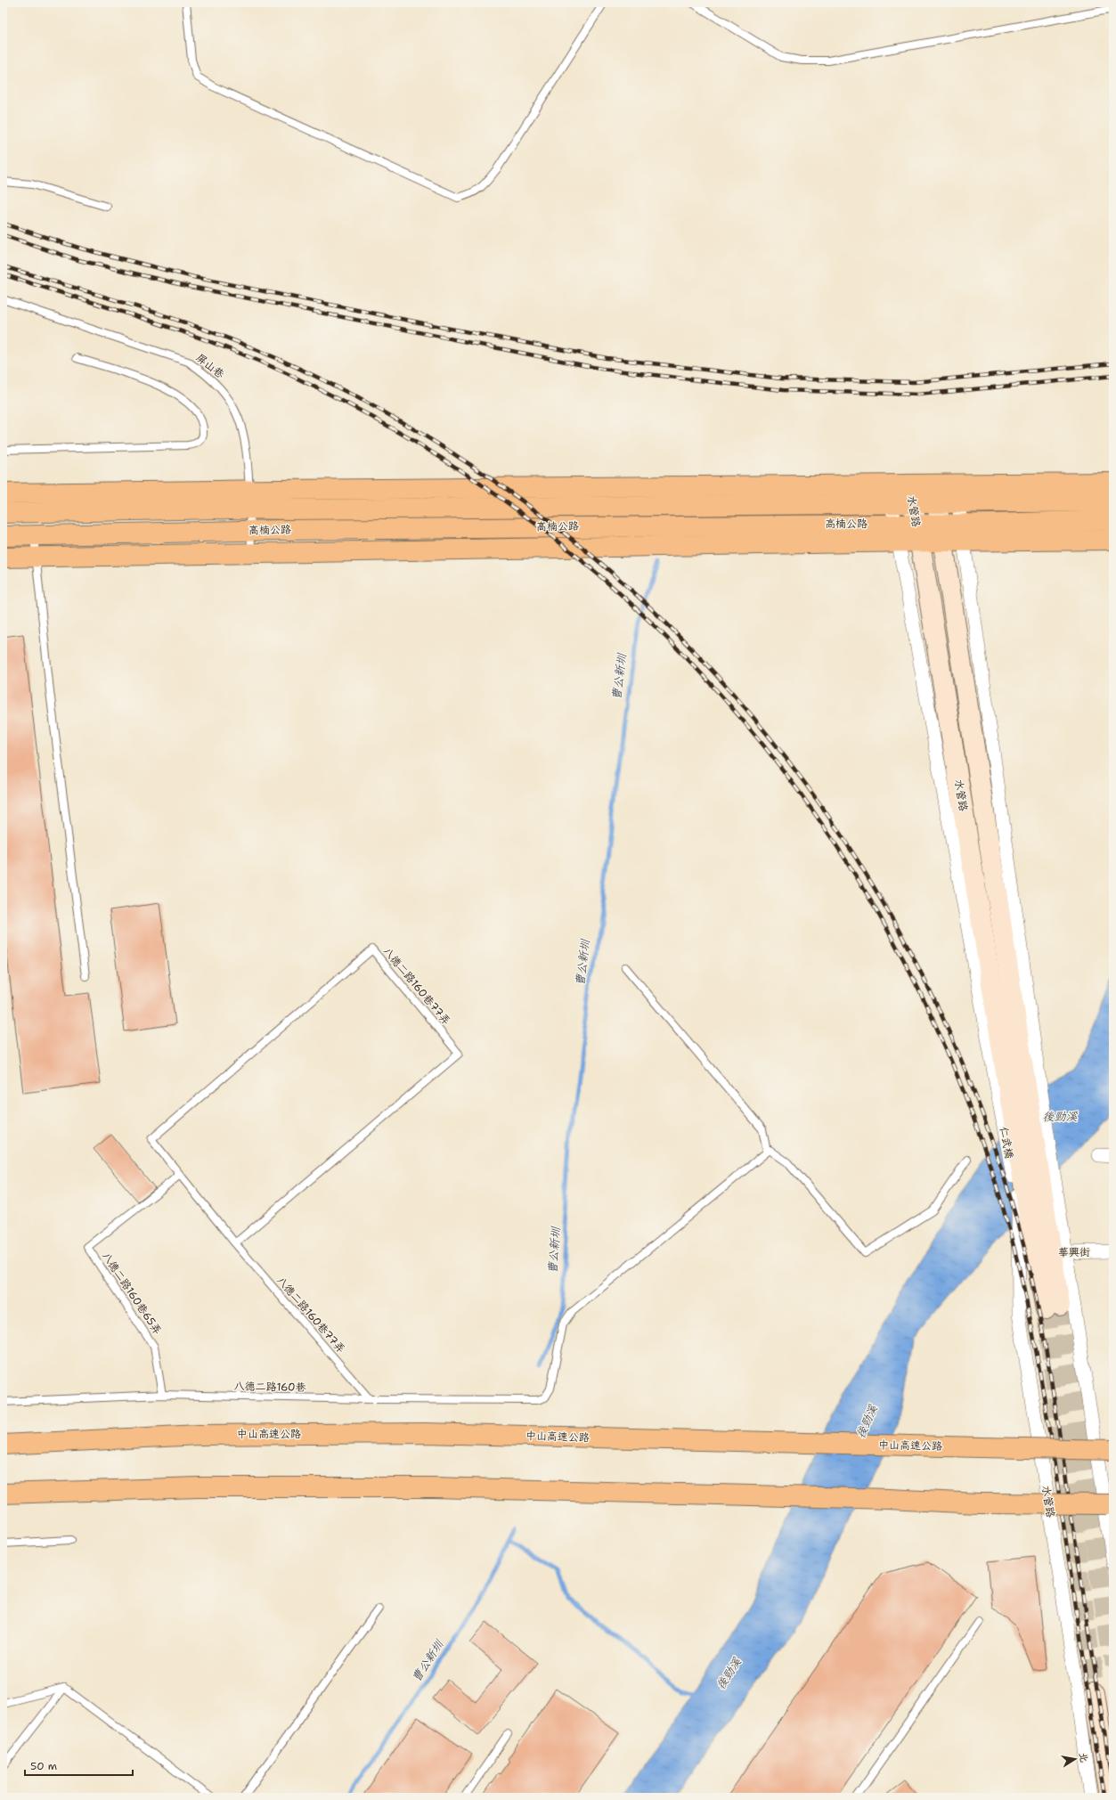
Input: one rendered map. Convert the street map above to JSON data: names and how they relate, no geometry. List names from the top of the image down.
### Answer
{
  "streets": {
    "main road": ["高楠公路", "中山高速公路"],
    "street": ["水管路", "仁武橋", "華興街"],
    "lane": [
      "屏山巷",
      "八德二路160巷77弄",
      "八德二路160巷65弄",
      "八德二路160巷"
    ]
  },
  "crossings": [
    ["屏山巷", "高楠公路"],
    ["水管路", "高楠公路"],
    ["水管路", "仁武橋"],
    ["八德二路160巷77弄", "八德二路160巷65弄"],
    ["八德二路160巷77弄", "八德二路160巷"],
    ["八德二路160巷65弄", "八德二路160巷"]
  ],
  "water": ["曹公新圳", "後勁溪"],
  "scale_bar": "50 m",
  "north": "right"
}
